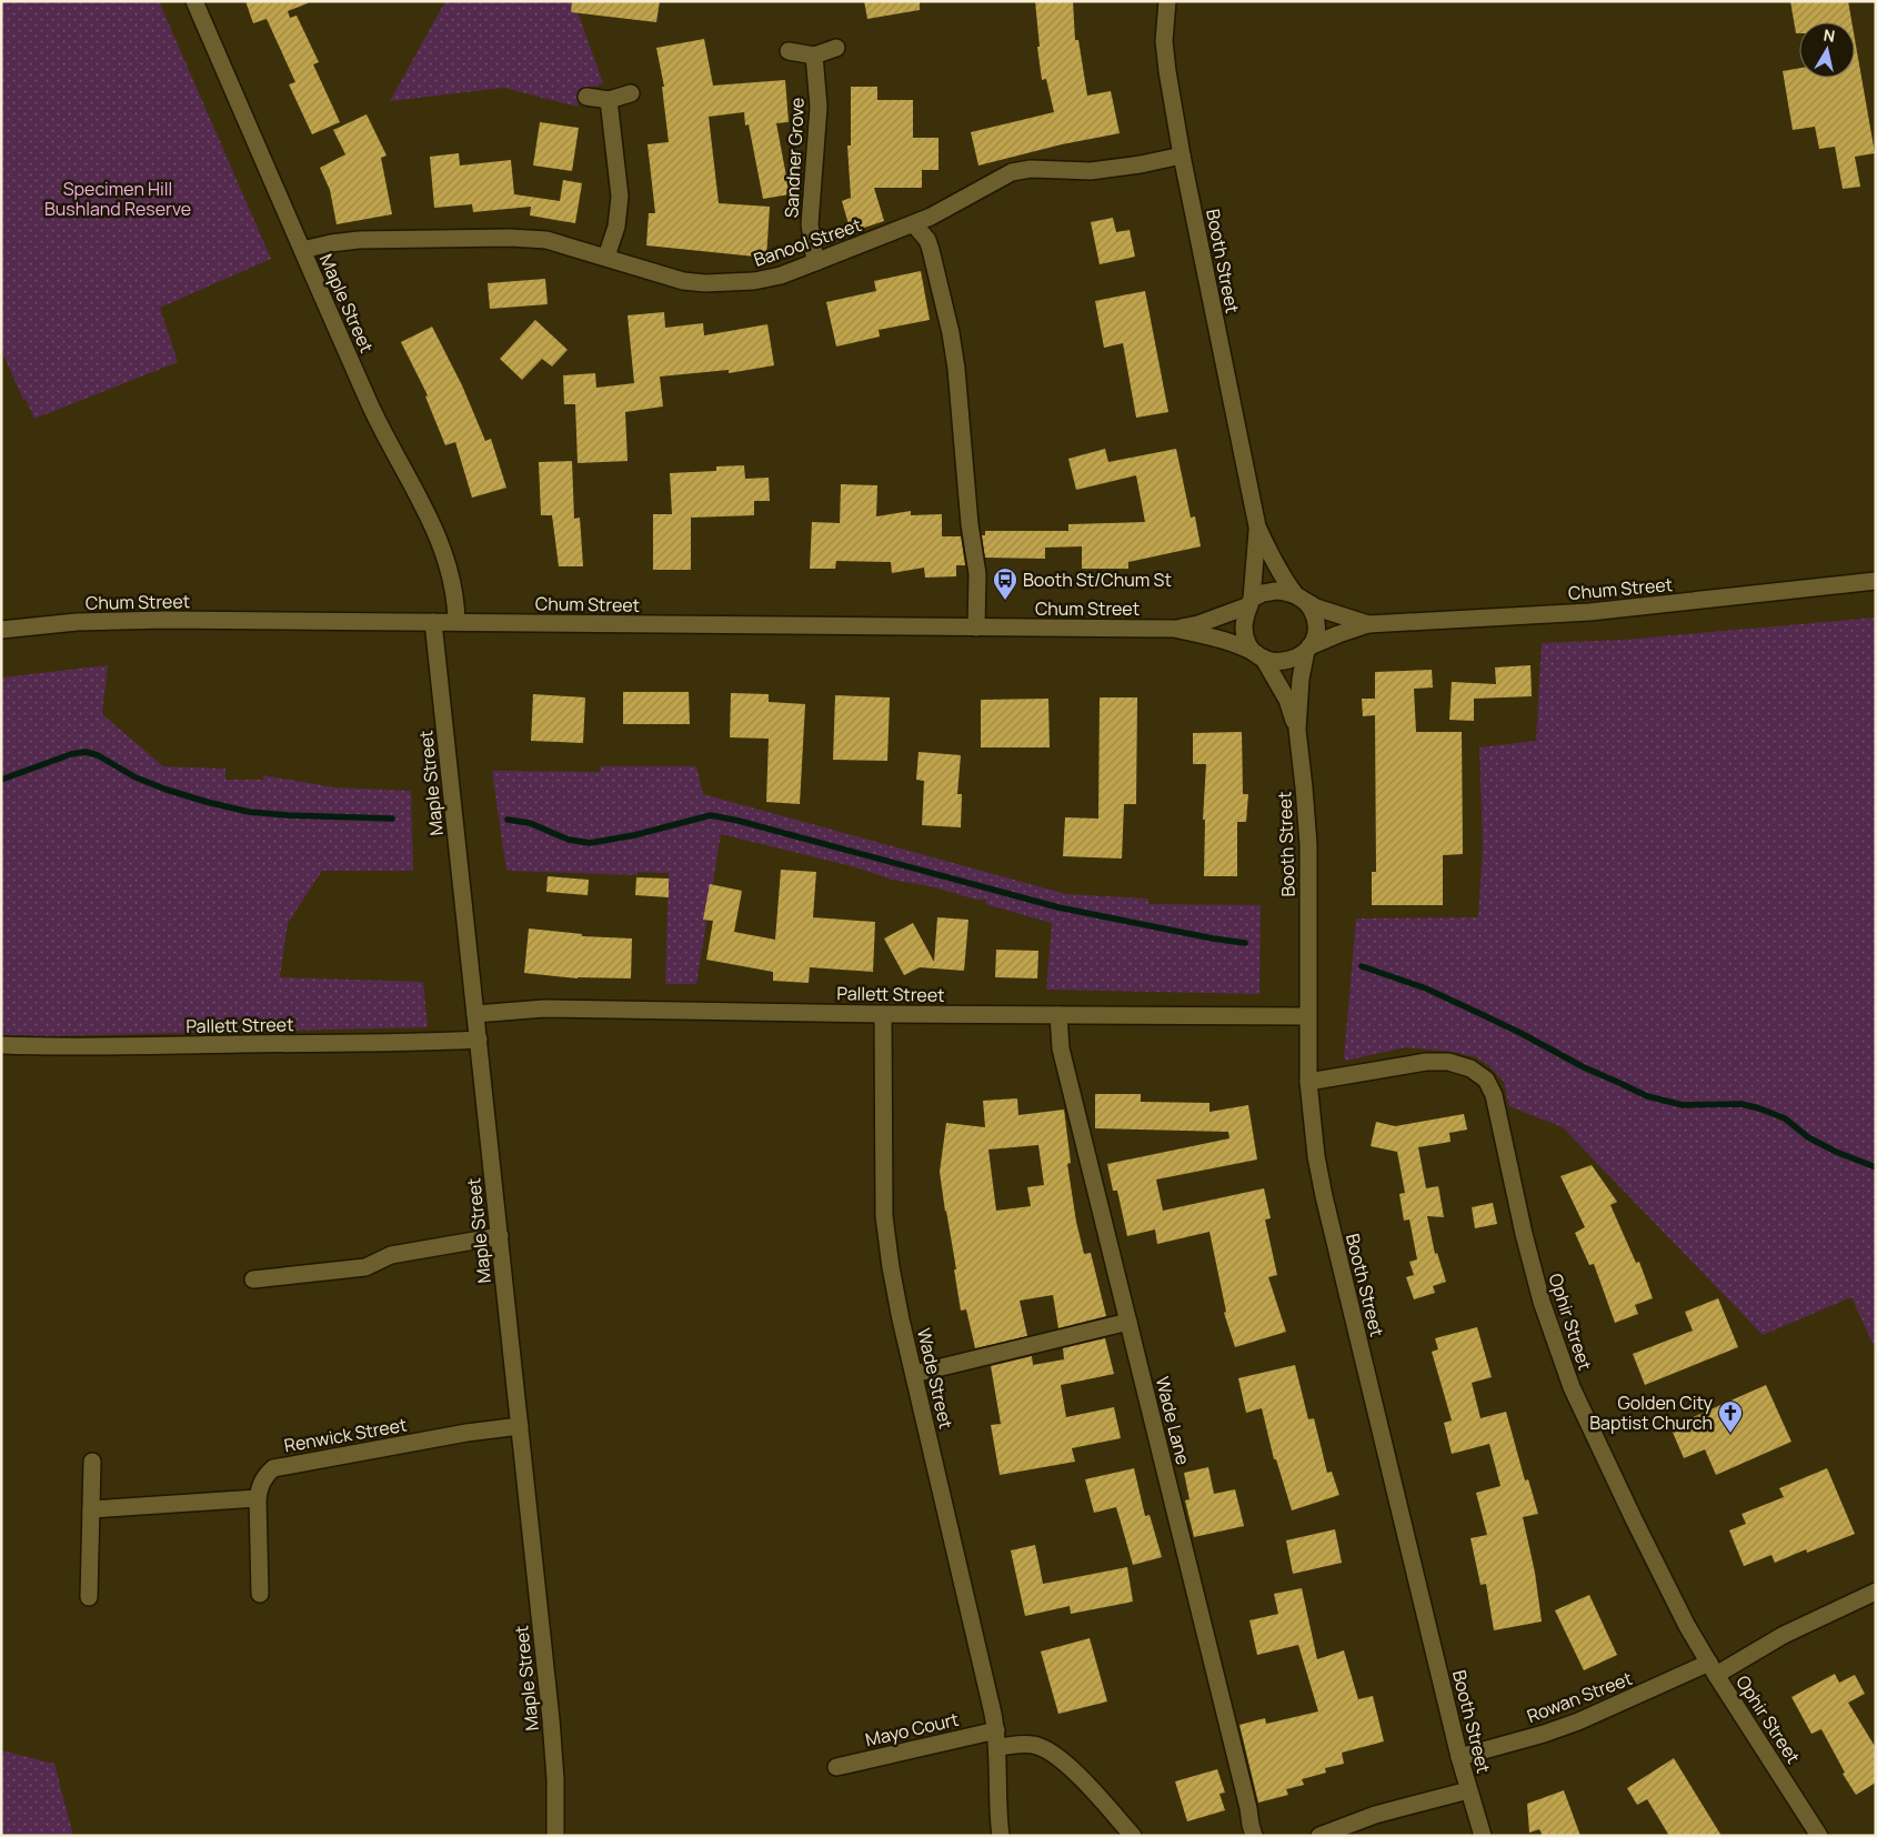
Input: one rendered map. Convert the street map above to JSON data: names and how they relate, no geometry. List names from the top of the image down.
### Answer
{
  "streets": {
    "street": [
      "Sandner Grove",
      "Banool Street",
      "Booth Street",
      "Maple Street",
      "Chum Street",
      "Pallett Street",
      "Ophir Street",
      "Wade Street",
      "Wade Lane",
      "Renwick Street",
      "Rowan Street",
      "Mayo Court"
    ]
  },
  "crossings": [
    ["Sandner Grove", "Banool Street"],
    ["Banool Street", "Booth Street"],
    ["Banool Street", "Maple Street"],
    ["Booth Street", "Chum Street"],
    ["Booth Street", "Pallett Street"],
    ["Booth Street", "Ophir Street"],
    ["Booth Street", "Rowan Street"],
    ["Maple Street", "Chum Street"],
    ["Maple Street", "Pallett Street"],
    ["Maple Street", "Renwick Street"],
    ["Pallett Street", "Wade Street"],
    ["Pallett Street", "Wade Lane"],
    ["Ophir Street", "Rowan Street"],
    ["Wade Street", "Mayo Court"]
  ],
  "parks": ["Specimen Hill Bushland Reserve"],
  "places": {
    "bus stop": ["Booth St/Chum St"],
    "church": ["Golden City Baptist Church"]
  },
  "north": "top"
}
